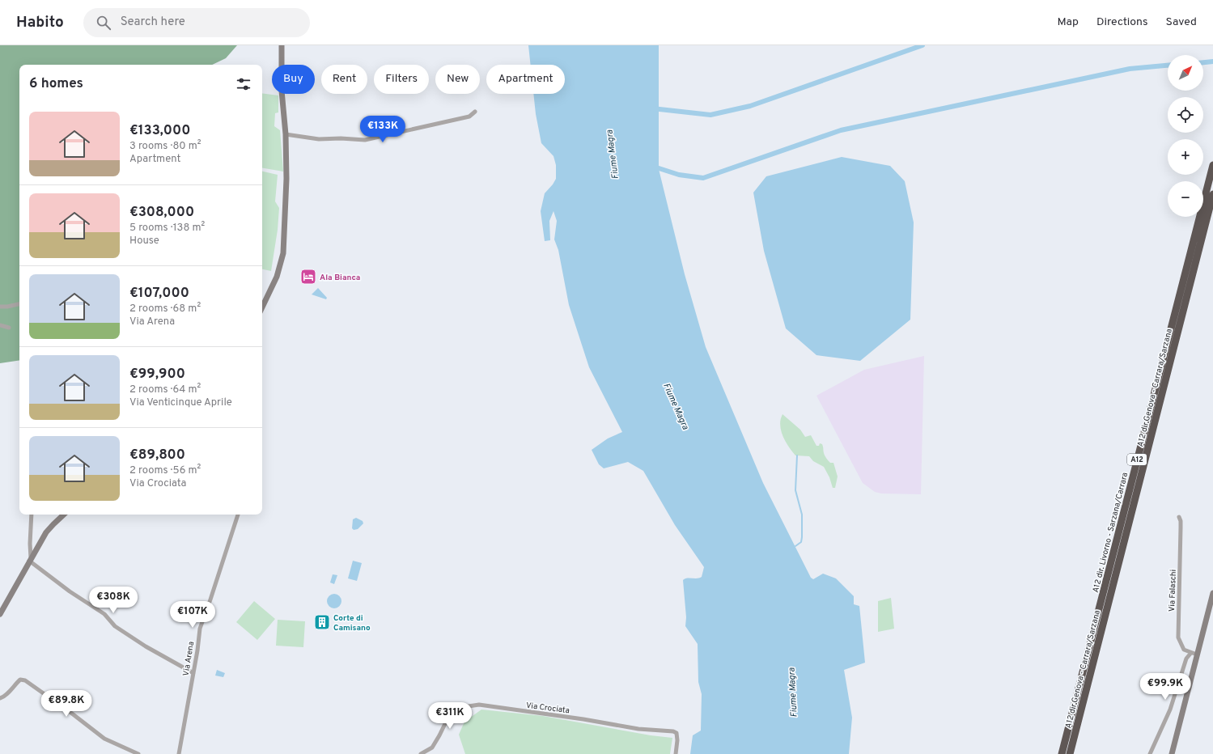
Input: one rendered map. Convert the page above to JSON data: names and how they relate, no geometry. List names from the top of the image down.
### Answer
{
  "streets": {
    "highway": ["A12 dir.Genova - Carrara/Sarzana", "A12", "A12 dir. Livorno - Sarzana/Carrara"],
    "street": ["Via Falaschi", "Via Arena", "Via Crociata"]
  },
  "water": ["Fiume Magra"],
  "places": {
    "hotel": ["Ala Bianca"],
    "building": ["Corte di Camisano"]
  },
  "north": "top right",
  "page": {
    "header": "Habito",
    "search": "Search here",
    "nav": ["Map", "Directions", "Saved"],
    "map_buttons": ["+", "−"],
    "chip": [
      "Buy",
      "Rent",
      "Filters",
      "New",
      "Apartment"
    ],
    "heading": "6 homes",
    "list": [
      {
        "name": "€133,000",
        "note": "3 rooms · 80 m² · Apartment"
      },
      {
        "name": "€308,000",
        "note": "5 rooms · 138 m² · House"
      },
      {
        "name": "€107,000",
        "note": "2 rooms · 68 m² · Via Arena"
      },
      {
        "name": "€99,900",
        "note": "2 rooms · 64 m² · Via Venticinque Aprile"
      },
      {
        "name": "€89,800",
        "note": "2 rooms · 56 m² · Via Crociata"
      }
    ],
    "price": [
      "€133K",
      "€308K",
      "€107K",
      "€99.9K",
      "€89.8K",
      "€311K"
    ]
  }
}
